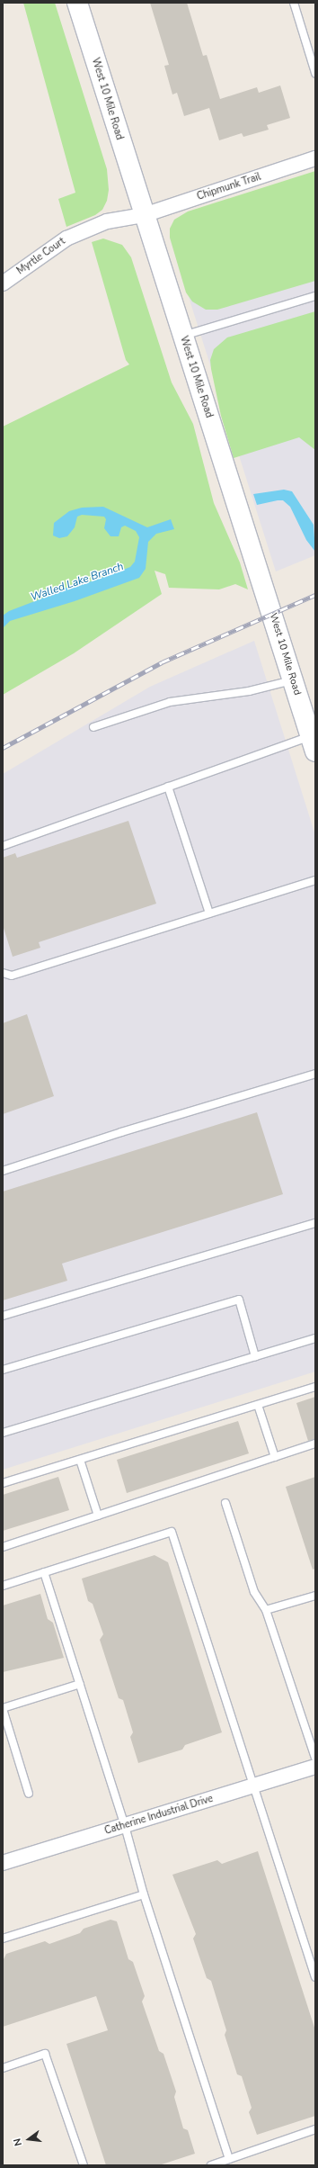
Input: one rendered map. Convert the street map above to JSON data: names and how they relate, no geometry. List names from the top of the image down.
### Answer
{
  "streets": {
    "main road": ["West 10 Mile Road"],
    "street": ["Chipmunk Trail", "Myrtle Court", "Catherine Industrial Drive"]
  },
  "crossings": [
    ["West 10 Mile Road", "Chipmunk Trail"],
    ["West 10 Mile Road", "Myrtle Court"],
    ["Chipmunk Trail", "Myrtle Court"]
  ],
  "water": ["Walled Lake Branch"],
  "north": "left"
}
